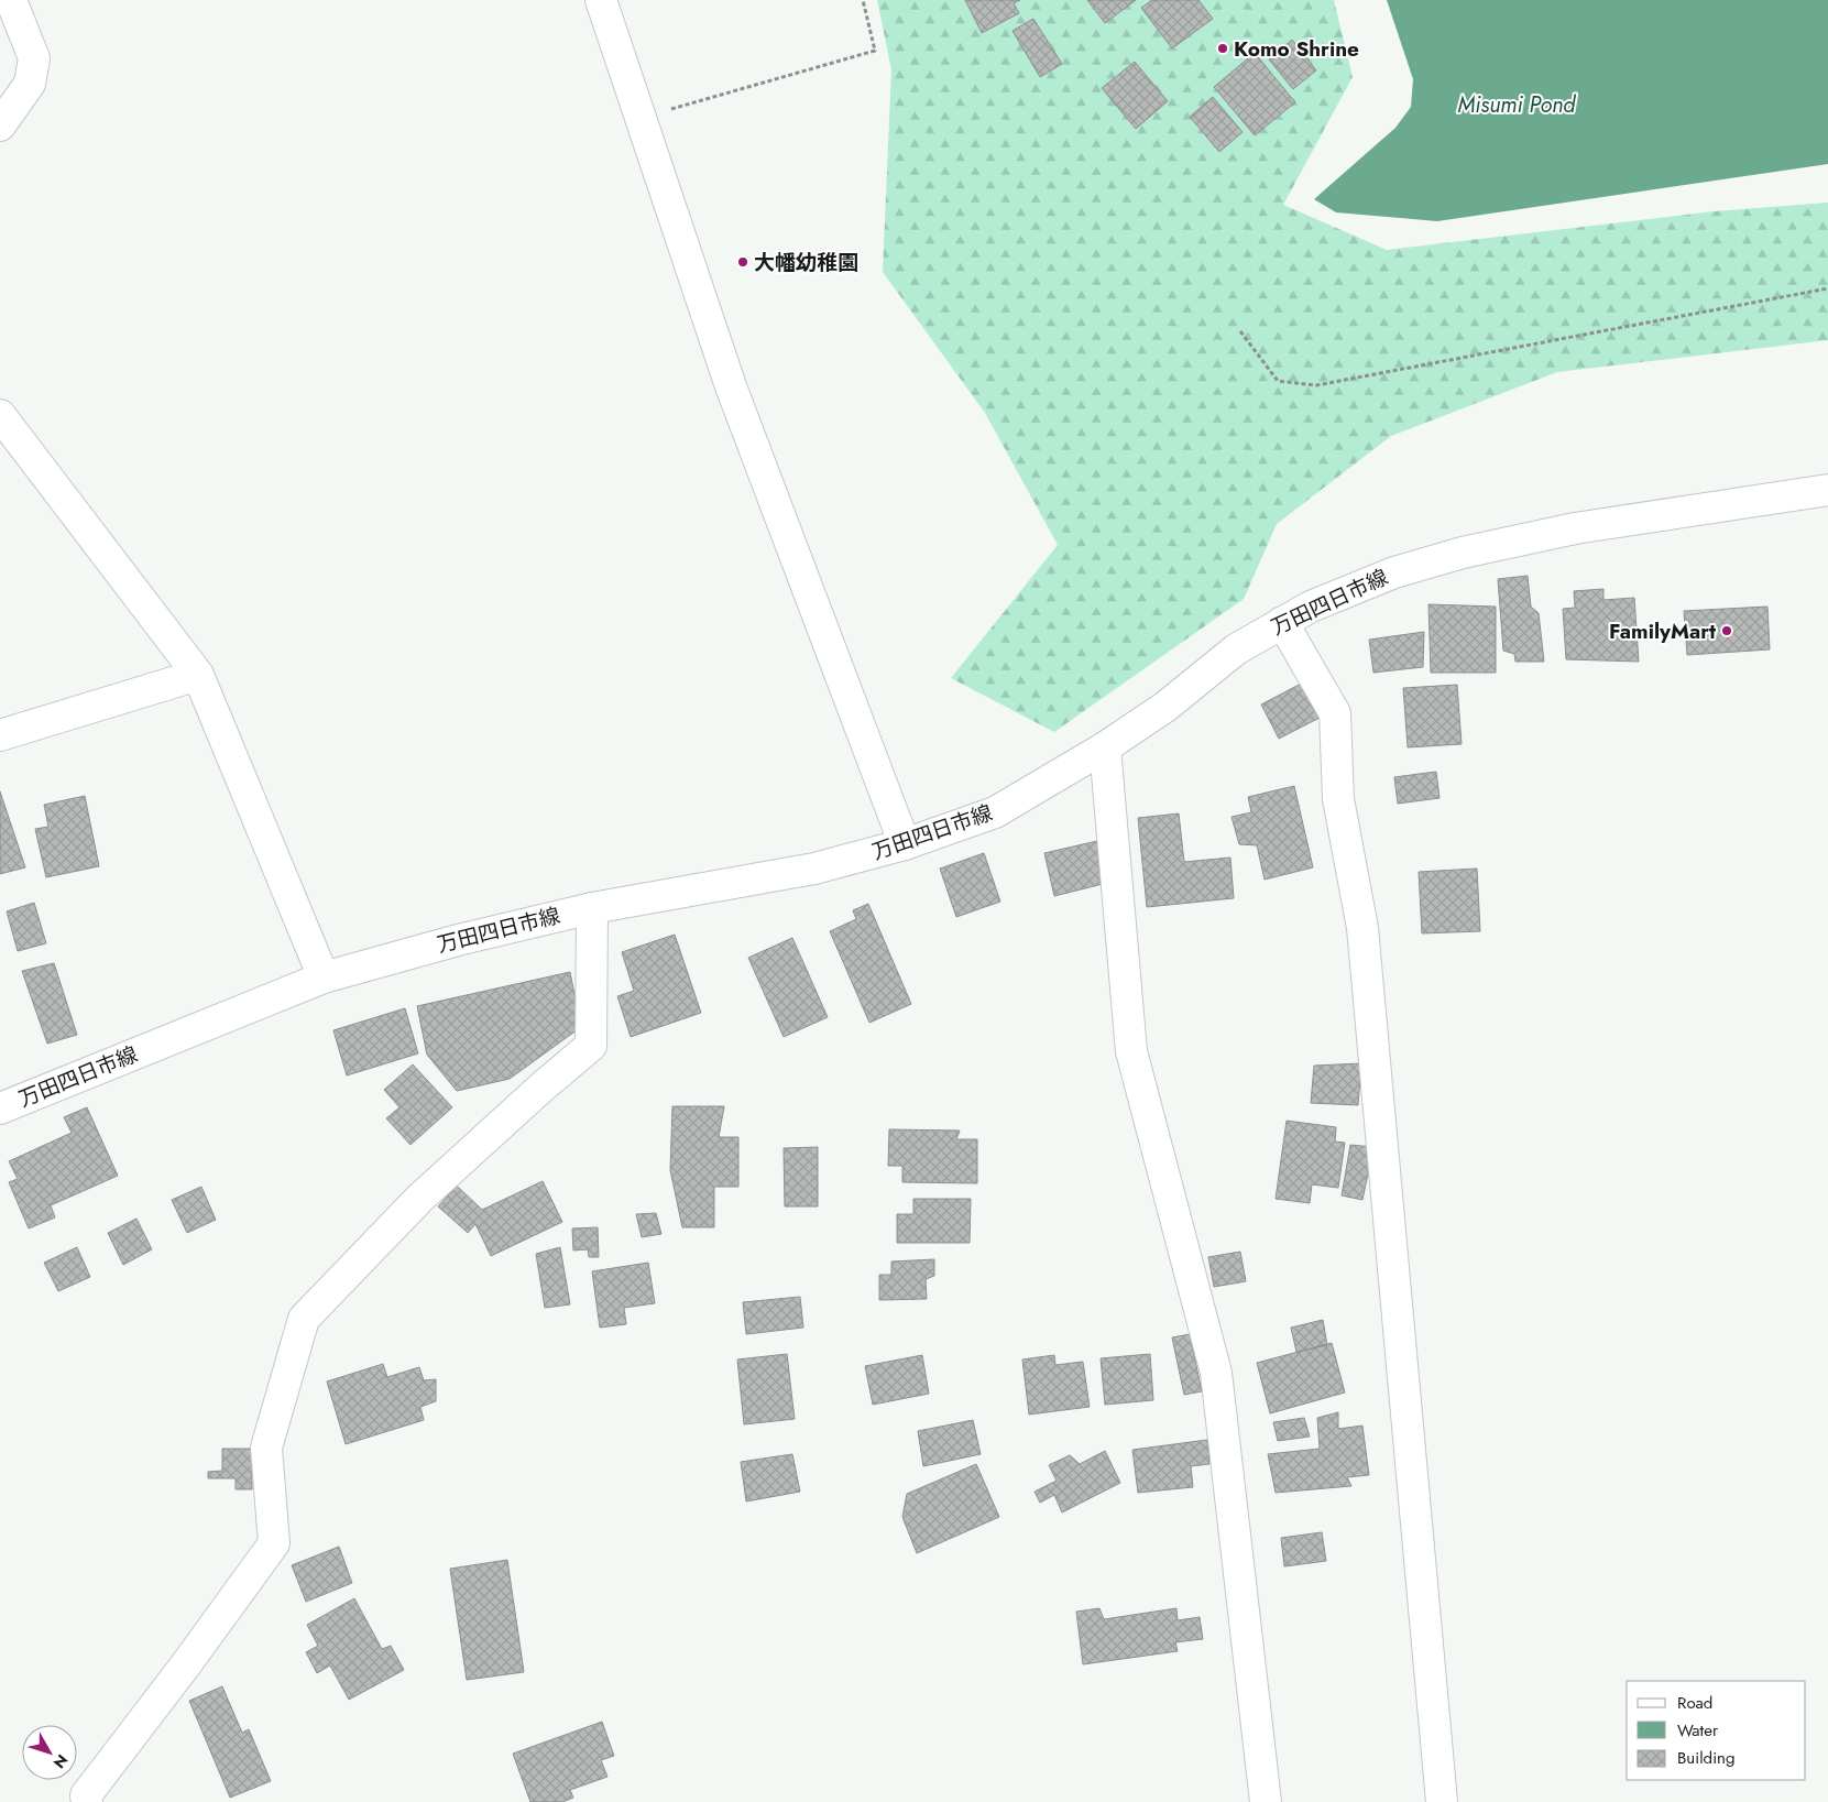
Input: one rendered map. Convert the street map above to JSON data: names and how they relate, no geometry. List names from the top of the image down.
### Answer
{
  "streets": {
    "street": ["万田四日市線"]
  },
  "water": ["Misumi Pond"],
  "places": ["Komo Shrine", "大幡幼稚園", "FamilyMart"],
  "legend": ["Road", "Water", "Building"],
  "north": "bottom right"
}
